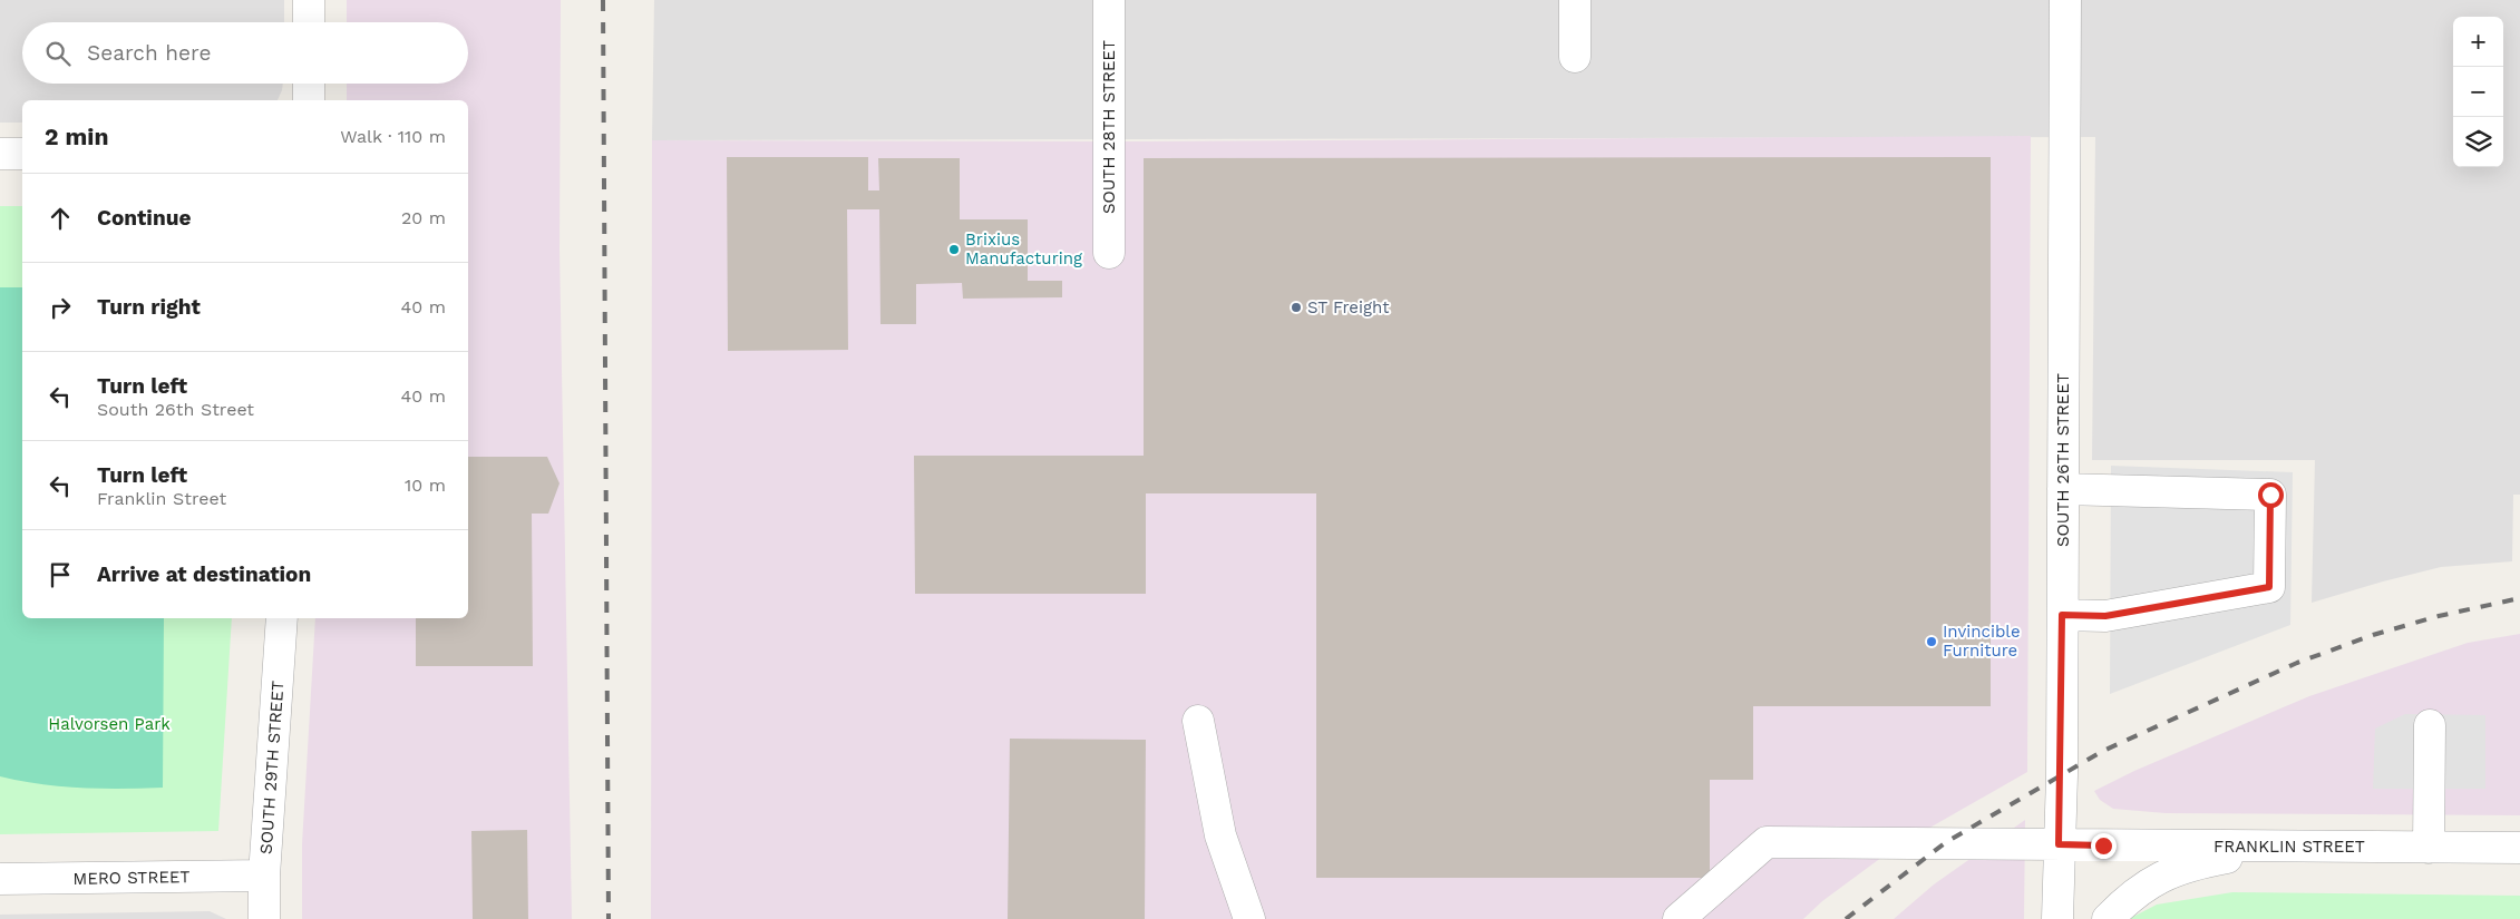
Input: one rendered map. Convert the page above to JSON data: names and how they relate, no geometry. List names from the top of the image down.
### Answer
{
  "streets": {
    "street": [
      "SOUTH 28TH STREET",
      "SOUTH 26TH STREET",
      "SOUTH 29TH STREET",
      "FRANKLIN STREET",
      "MERO STREET"
    ]
  },
  "crossings": [
    ["SOUTH 26TH STREET", "FRANKLIN STREET"],
    ["SOUTH 29TH STREET", "MERO STREET"]
  ],
  "parks": ["Halvorsen Park"],
  "places": ["Brixius Manufacturing", "ST Freight", "Invincible Furniture"],
  "page": {
    "map_buttons": ["+", "−"],
    "search": "Search here",
    "heading": ["2 min", "Walk · 110 m"],
    "list": [
      ["Continue", "20 m"],
      ["Turn right", "40 m"],
      ["Turn left", "South 26th Street", "40 m"],
      ["Turn left", "Franklin Street", "10 m"],
      "Arrive at destination"
    ]
  }
}
